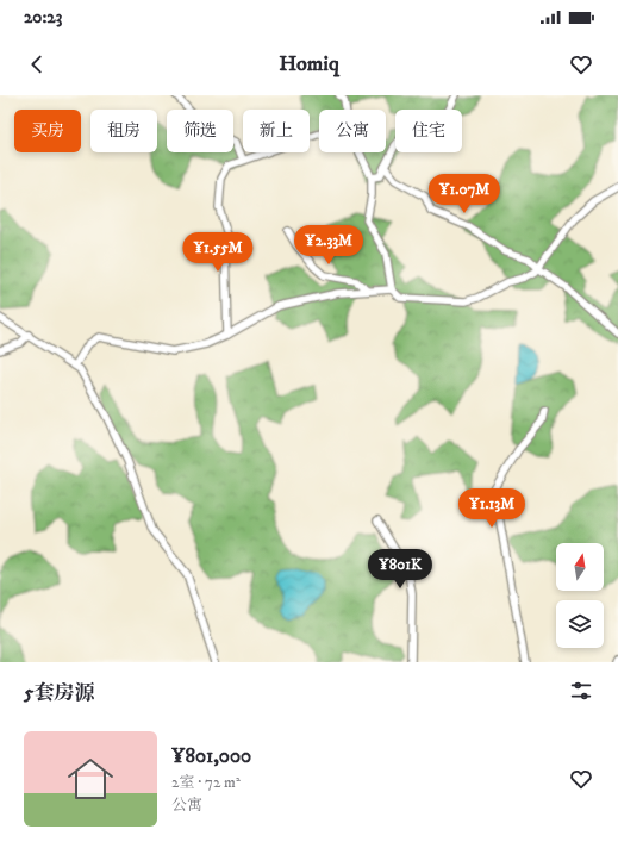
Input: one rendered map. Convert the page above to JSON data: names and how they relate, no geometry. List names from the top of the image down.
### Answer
{
  "north": "top",
  "page": {
    "status": "20:23",
    "header": "Homiq",
    "chip": [
      "买房",
      "租房",
      "筛选",
      "新上",
      "公寓",
      "住宅"
    ],
    "price": [
      "¥1.07M",
      "¥2.33M",
      "¥1.55M",
      "¥1.13M",
      "¥801K"
    ],
    "heading": "5套房源",
    "list": [
      {
        "name": "¥801,000",
        "note": "2室 · 72 m² · 公寓"
      }
    ]
  }
}
